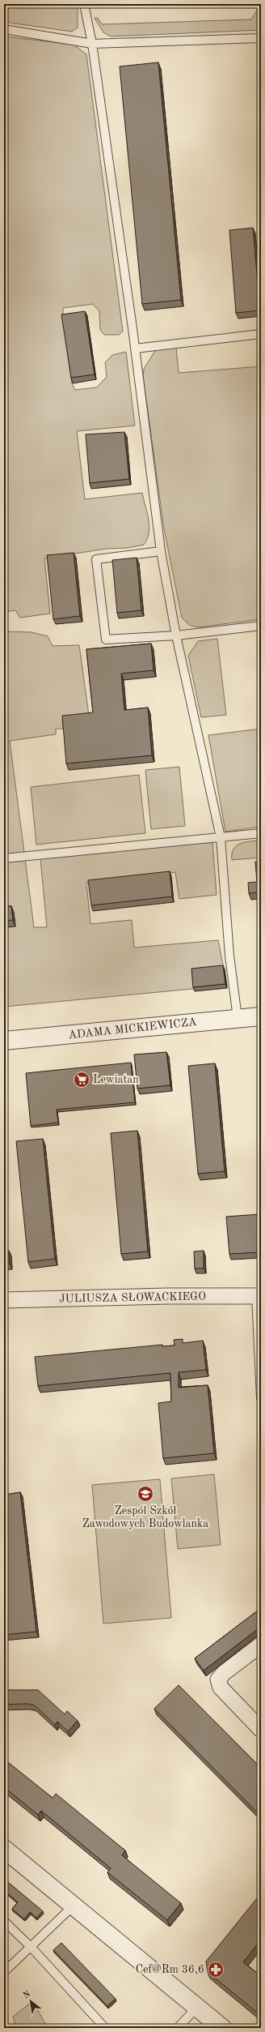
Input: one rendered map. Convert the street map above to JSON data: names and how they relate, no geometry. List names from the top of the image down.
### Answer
{
  "streets": {
    "street": ["ADAMA MICKIEWICZA", "JULIUSZA SŁOWACKIEGO"]
  },
  "places": {
    "supermarket": ["Lewiatan"],
    "school or university": ["Zespół Szkół Zawodowych Budowlanka"],
    "pharmacy": ["Cef@Rm 36,6"]
  },
  "north": "top left"
}
